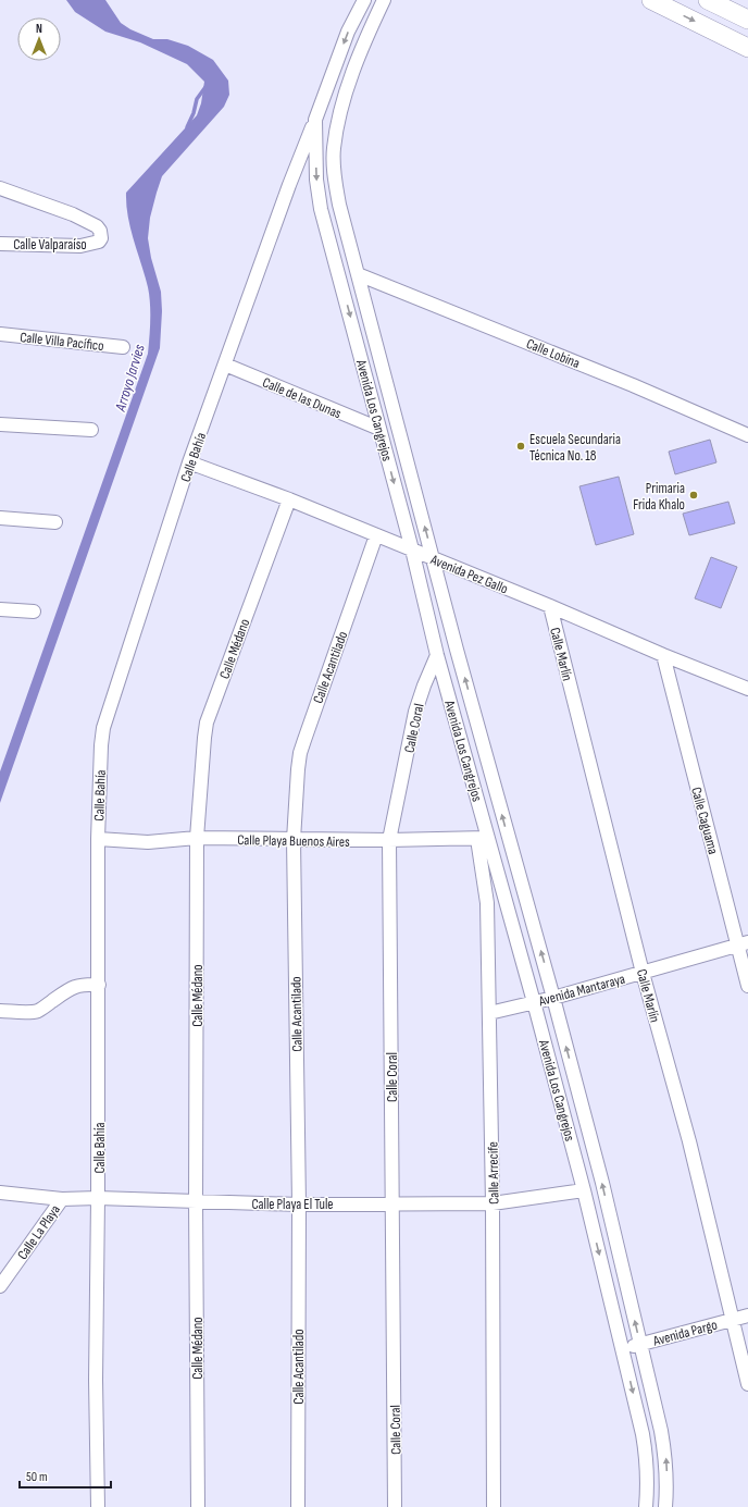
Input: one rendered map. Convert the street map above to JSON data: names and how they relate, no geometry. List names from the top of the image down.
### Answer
{
  "streets": {
    "street": [
      "Calle Valparaíso",
      "Calle Villa Pacífico",
      "Calle Lobina",
      "Calle de las Dunas",
      "Avenida Los Cangrejos",
      "Calle Bahía",
      "Avenida Pez Gallo",
      "Calle Médano",
      "Calle Marlín",
      "Calle Acantilado",
      "Calle Coral",
      "Calle Caguama",
      "Calle Playa Buenos Aires",
      "Avenida Mantaraya",
      "Calle Arrecife",
      "Calle Playa El Tule",
      "Calle La Playa",
      "Avenida Pargo"
    ]
  },
  "crossings": [
    ["Calle Lobina", "Avenida Los Cangrejos"],
    ["Calle de las Dunas", "Avenida Los Cangrejos"],
    ["Calle de las Dunas", "Calle Bahía"],
    ["Avenida Los Cangrejos", "Calle Bahía"],
    ["Avenida Los Cangrejos", "Avenida Pez Gallo"],
    ["Avenida Los Cangrejos", "Calle Coral"],
    ["Avenida Los Cangrejos", "Calle Playa Buenos Aires"],
    ["Avenida Los Cangrejos", "Avenida Mantaraya"],
    ["Avenida Los Cangrejos", "Calle Arrecife"],
    ["Avenida Los Cangrejos", "Calle Playa El Tule"],
    ["Avenida Los Cangrejos", "Avenida Pargo"],
    ["Calle Bahía", "Avenida Pez Gallo"],
    ["Calle Bahía", "Calle Playa Buenos Aires"],
    ["Calle Bahía", "Calle Playa El Tule"],
    ["Avenida Pez Gallo", "Calle Médano"],
    ["Avenida Pez Gallo", "Calle Marlín"],
    ["Avenida Pez Gallo", "Calle Acantilado"],
    ["Avenida Pez Gallo", "Calle Caguama"],
    ["Calle Médano", "Calle Playa Buenos Aires"],
    ["Calle Médano", "Calle Playa El Tule"],
    ["Calle Marlín", "Avenida Mantaraya"],
    ["Calle Marlín", "Avenida Pargo"],
    ["Calle Acantilado", "Calle Playa Buenos Aires"],
    ["Calle Acantilado", "Calle Playa El Tule"],
    ["Calle Coral", "Calle Playa Buenos Aires"],
    ["Calle Coral", "Calle Playa El Tule"],
    ["Calle Caguama", "Avenida Mantaraya"],
    ["Calle Playa Buenos Aires", "Calle Arrecife"],
    ["Avenida Mantaraya", "Calle Arrecife"],
    ["Calle Arrecife", "Calle Playa El Tule"],
    ["Calle Playa El Tule", "Calle La Playa"]
  ],
  "water": ["Arroyo Jarvies"],
  "places": ["Escuela Secundaria Técnica No. 18", "Primaria Frida Khalo"],
  "scale_bar": "50 m",
  "north": "top"
}
